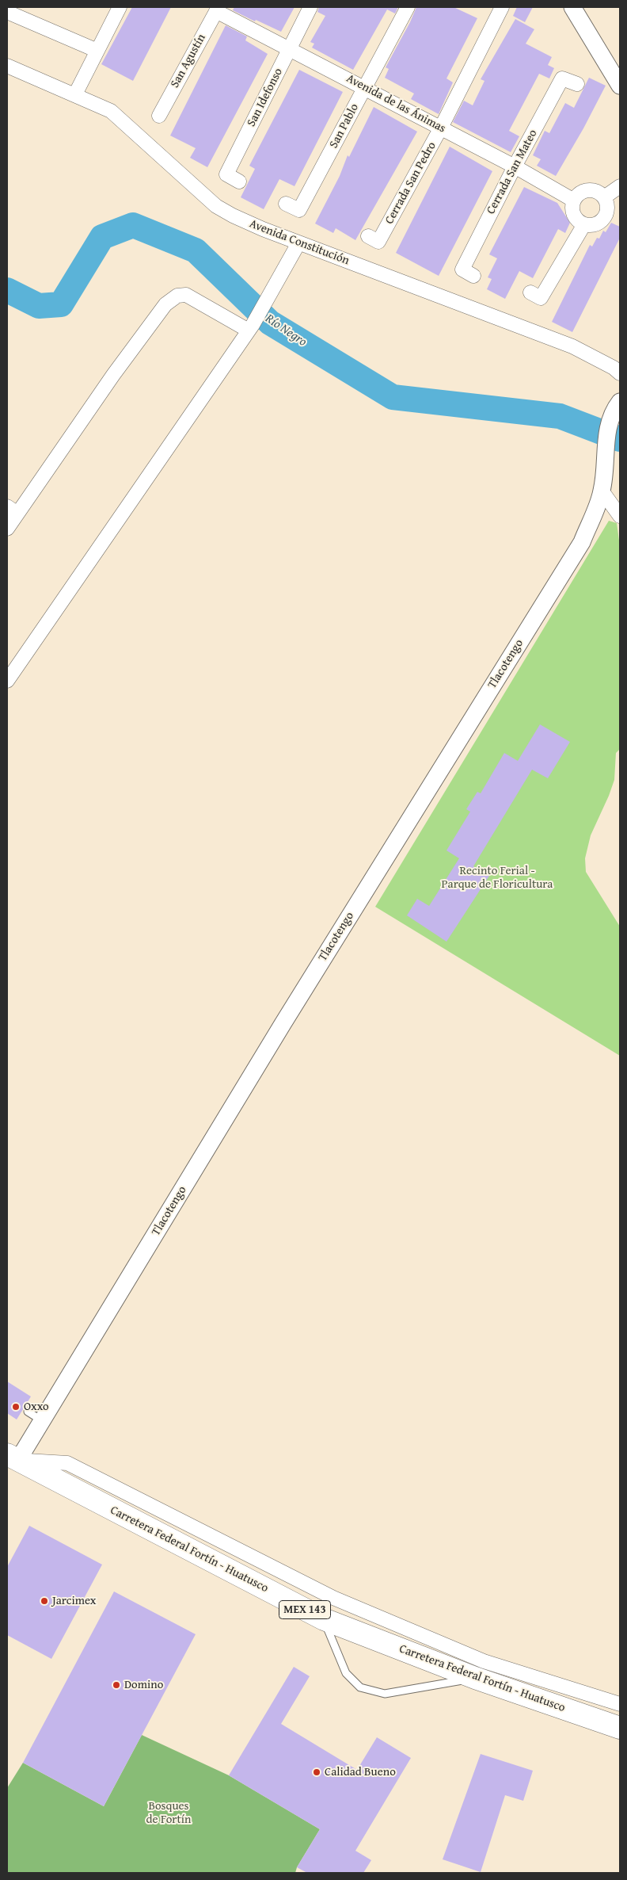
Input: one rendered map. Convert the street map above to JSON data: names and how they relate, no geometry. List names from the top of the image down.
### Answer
{
  "streets": {
    "main road": ["Carretera Federal Fortín - Huatusco", "MEX 143"],
    "street": [
      "San Agustín",
      "San Idefonso",
      "Avenida de las Ánimas",
      "San Pablo",
      "Cerrada San Mateo",
      "Cerrada San Pedro",
      "Avenida Constitución",
      "Tlacotengo"
    ]
  },
  "crossings": [
    ["San Agustín", "Avenida de las Ánimas"],
    ["San Idefonso", "Avenida de las Ánimas"],
    ["Avenida de las Ánimas", "San Pablo"],
    ["Avenida de las Ánimas", "Cerrada San Mateo"],
    ["Avenida de las Ánimas", "Cerrada San Pedro"],
    ["Tlacotengo", "Carretera Federal Fortín - Huatusco"]
  ],
  "water": ["Río Negro"],
  "parks": ["Recinto Ferial - Parque de Floricultura", "Bosques de Fortín"],
  "places": [
    "Oxxo",
    "Jarcimex",
    "Domino",
    "Calidad Bueno"
  ]
}
